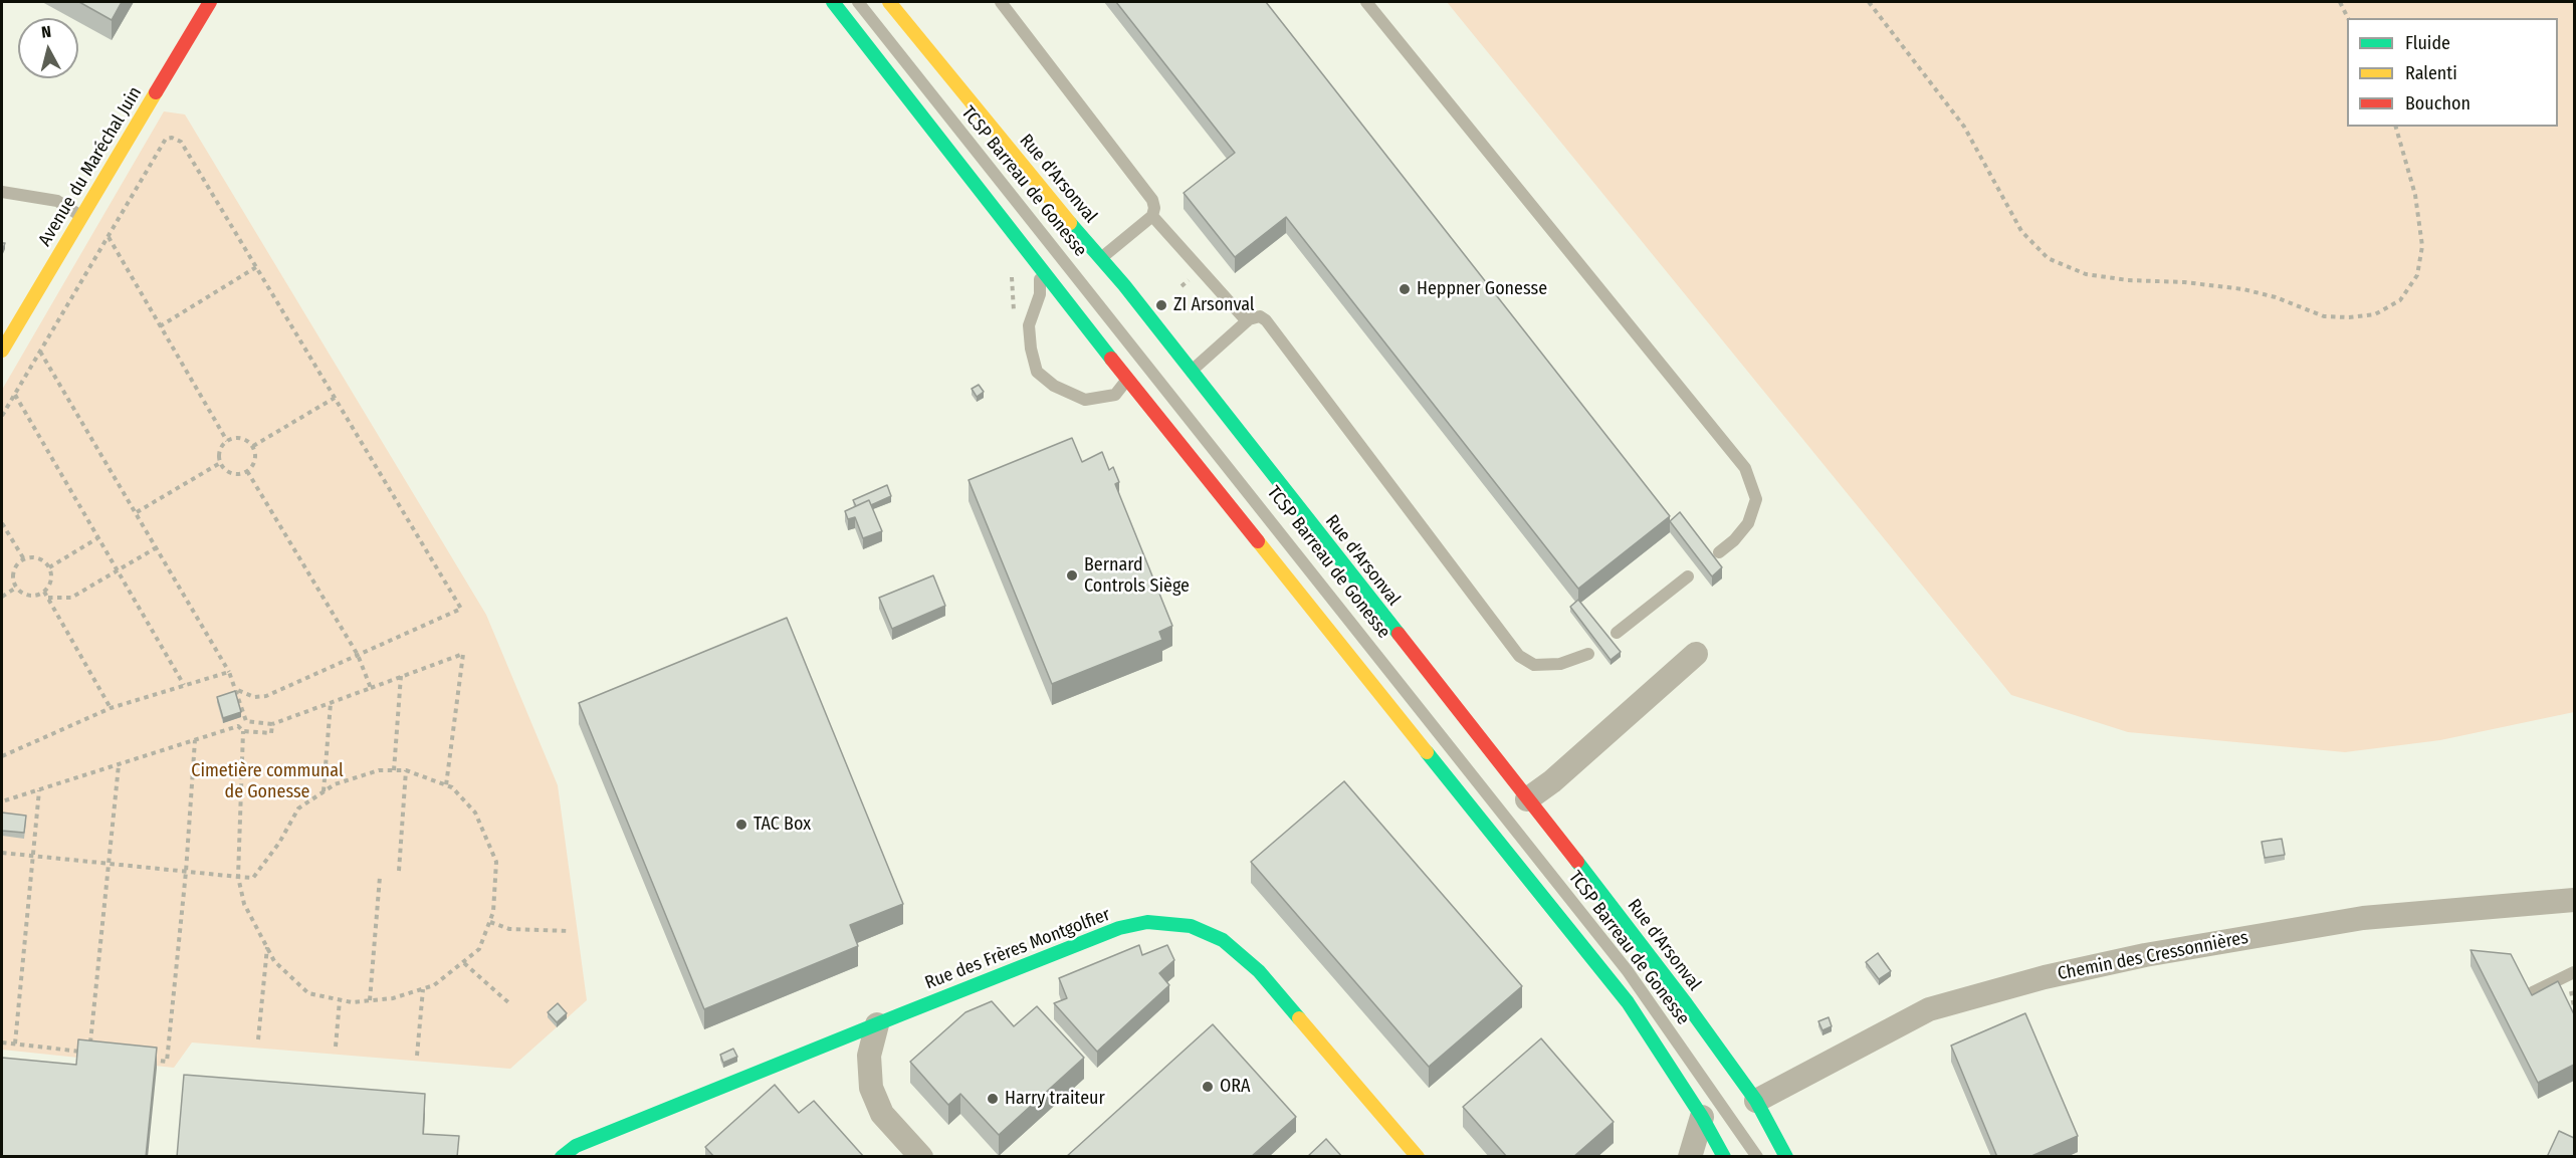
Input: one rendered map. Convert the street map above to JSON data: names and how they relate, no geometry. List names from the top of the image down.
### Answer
{
  "streets": {
    "main road": ["Avenue du Maréchal Juin", "Rue d'Arsonval", "Rue des Frères Montgolfier"],
    "street": ["Chemin des Cressonnières"],
    "lane": ["TCSP Barreau de Gonesse"]
  },
  "crossings": [
    ["Rue d'Arsonval", "Chemin des Cressonnières"]
  ],
  "parks": ["Cimetière communal de Gonesse"],
  "places": [
    "Heppner Gonesse",
    "ZI Arsonval",
    "Bernard Controls Siège",
    "TAC Box",
    "ORA",
    "Harry traiteur"
  ],
  "legend": ["Fluide", "Ralenti", "Bouchon"],
  "north": "top"
}
